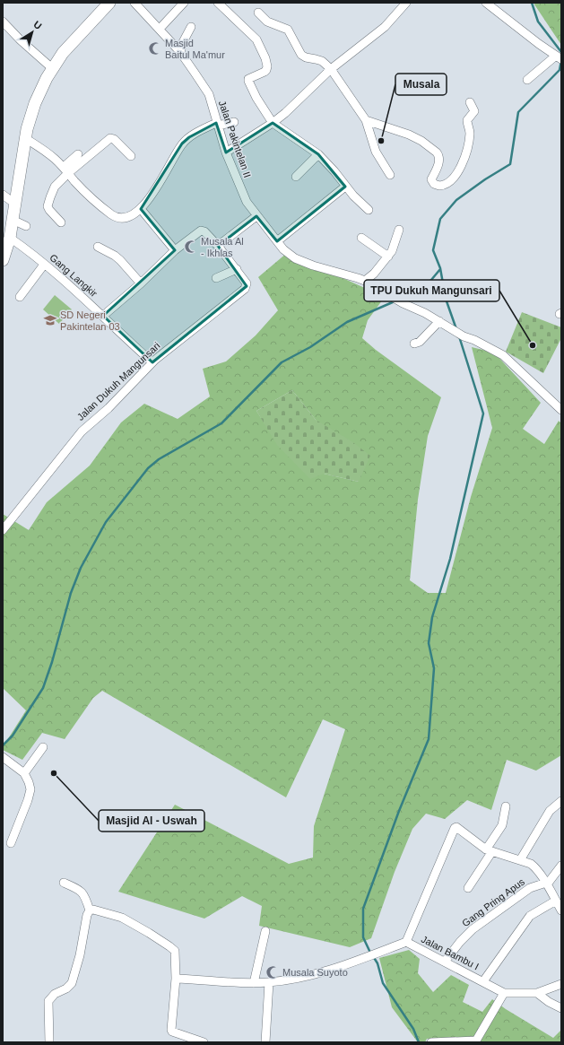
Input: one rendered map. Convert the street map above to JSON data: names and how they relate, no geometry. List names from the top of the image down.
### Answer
{
  "streets": {
    "street": [
      "Jalan Pakintelan II",
      "Gang Langkir",
      "Jalan Dukuh Mangunsari",
      "Gang Pring Apus",
      "Jalan Bambu I"
    ]
  },
  "crossings": [
    ["Gang Langkir", "Jalan Dukuh Mangunsari"],
    ["Gang Pring Apus", "Jalan Bambu I"]
  ],
  "places": {
    "mosque": ["Masjid Baitul Ma'mur", "Musala Al - Ikhlas", "Musala Suyoto"],
    "other": ["Musala", "TPU Dukuh Mangunsari", "Masjid Al - Uswah"],
    "school or university": ["SD Negeri Pakintelan 03"]
  },
  "north": "top right"
}
